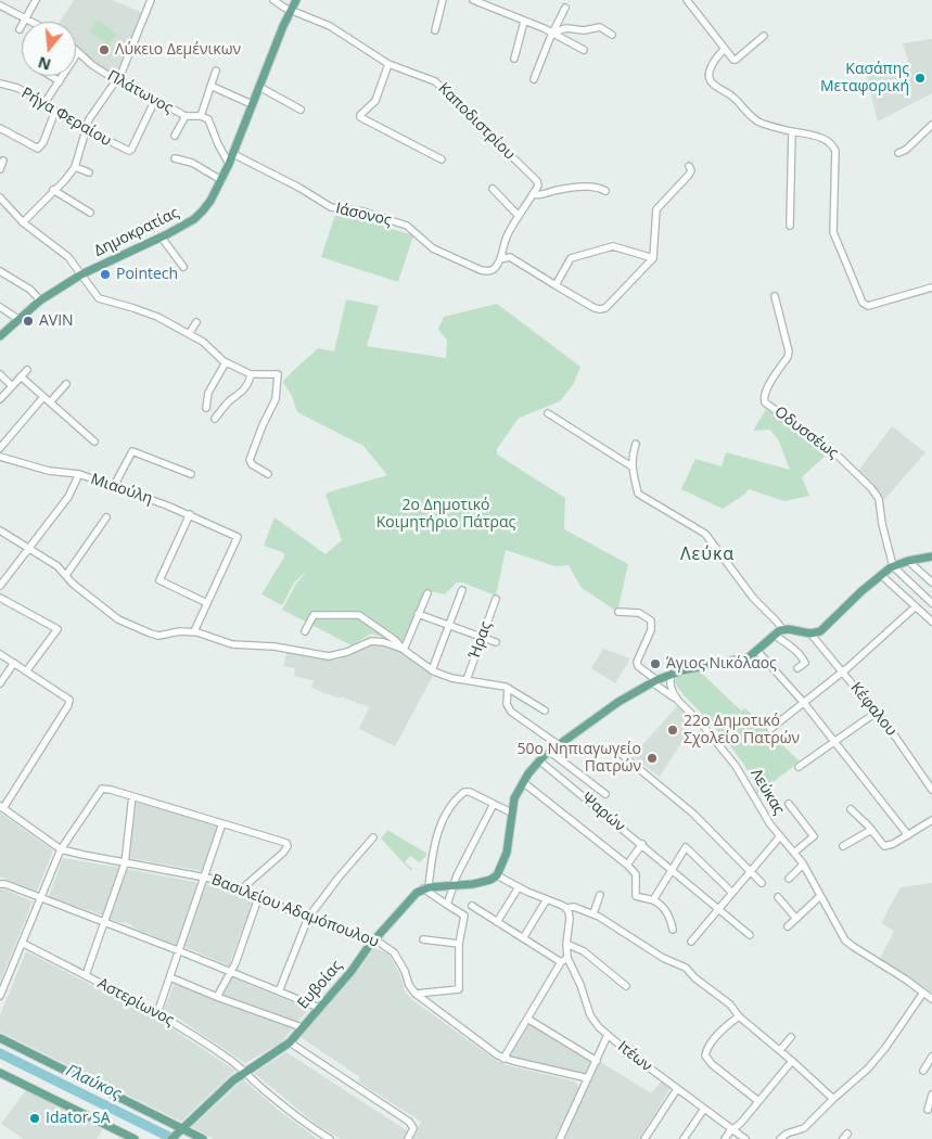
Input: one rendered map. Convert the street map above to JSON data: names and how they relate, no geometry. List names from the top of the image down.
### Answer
{
  "streets": {
    "main road": ["Δημοκρατίας", "Ευβοίας"],
    "street": [
      "Πλάτωνος",
      "Ρήγα Φεραίου",
      "Καποδιστρίου",
      "Ιάσονος",
      "Οδυσσέως",
      "Μιαούλη",
      "Ήρας",
      "Κέφαλου",
      "Λεύκας",
      "Ψαρών",
      "Βασιλείου Αδαμόπουλου",
      "Αστερίωνος",
      "Ιτέων"
    ]
  },
  "crossings": [
    ["Πλάτωνος", "Ρήγα Φεραίου"],
    ["Καποδιστρίου", "Δημοκρατίας"],
    ["Ιάσονος", "Δημοκρατίας"],
    ["Βασιλείου Αδαμόπουλου", "Ευβοίας"],
    ["Ευβοίας", "Αστερίωνος"]
  ],
  "districts": ["Λεύκα"],
  "water": ["Γλαύκος"],
  "parks": ["2o Δημοτικό Κοιμητήριο Πάτρας"],
  "places": [
    "Λύκειο Δεμένικων",
    "Κασάπης Μεταφορική",
    "Pointech",
    "AVIN",
    "Άγιος Νικόλαος",
    "22ο Δημοτικό Σχολείο Πατρών",
    "50o Νηπιαγωγείο Πατρών",
    "Idator SA"
  ],
  "north": "bottom"
}
